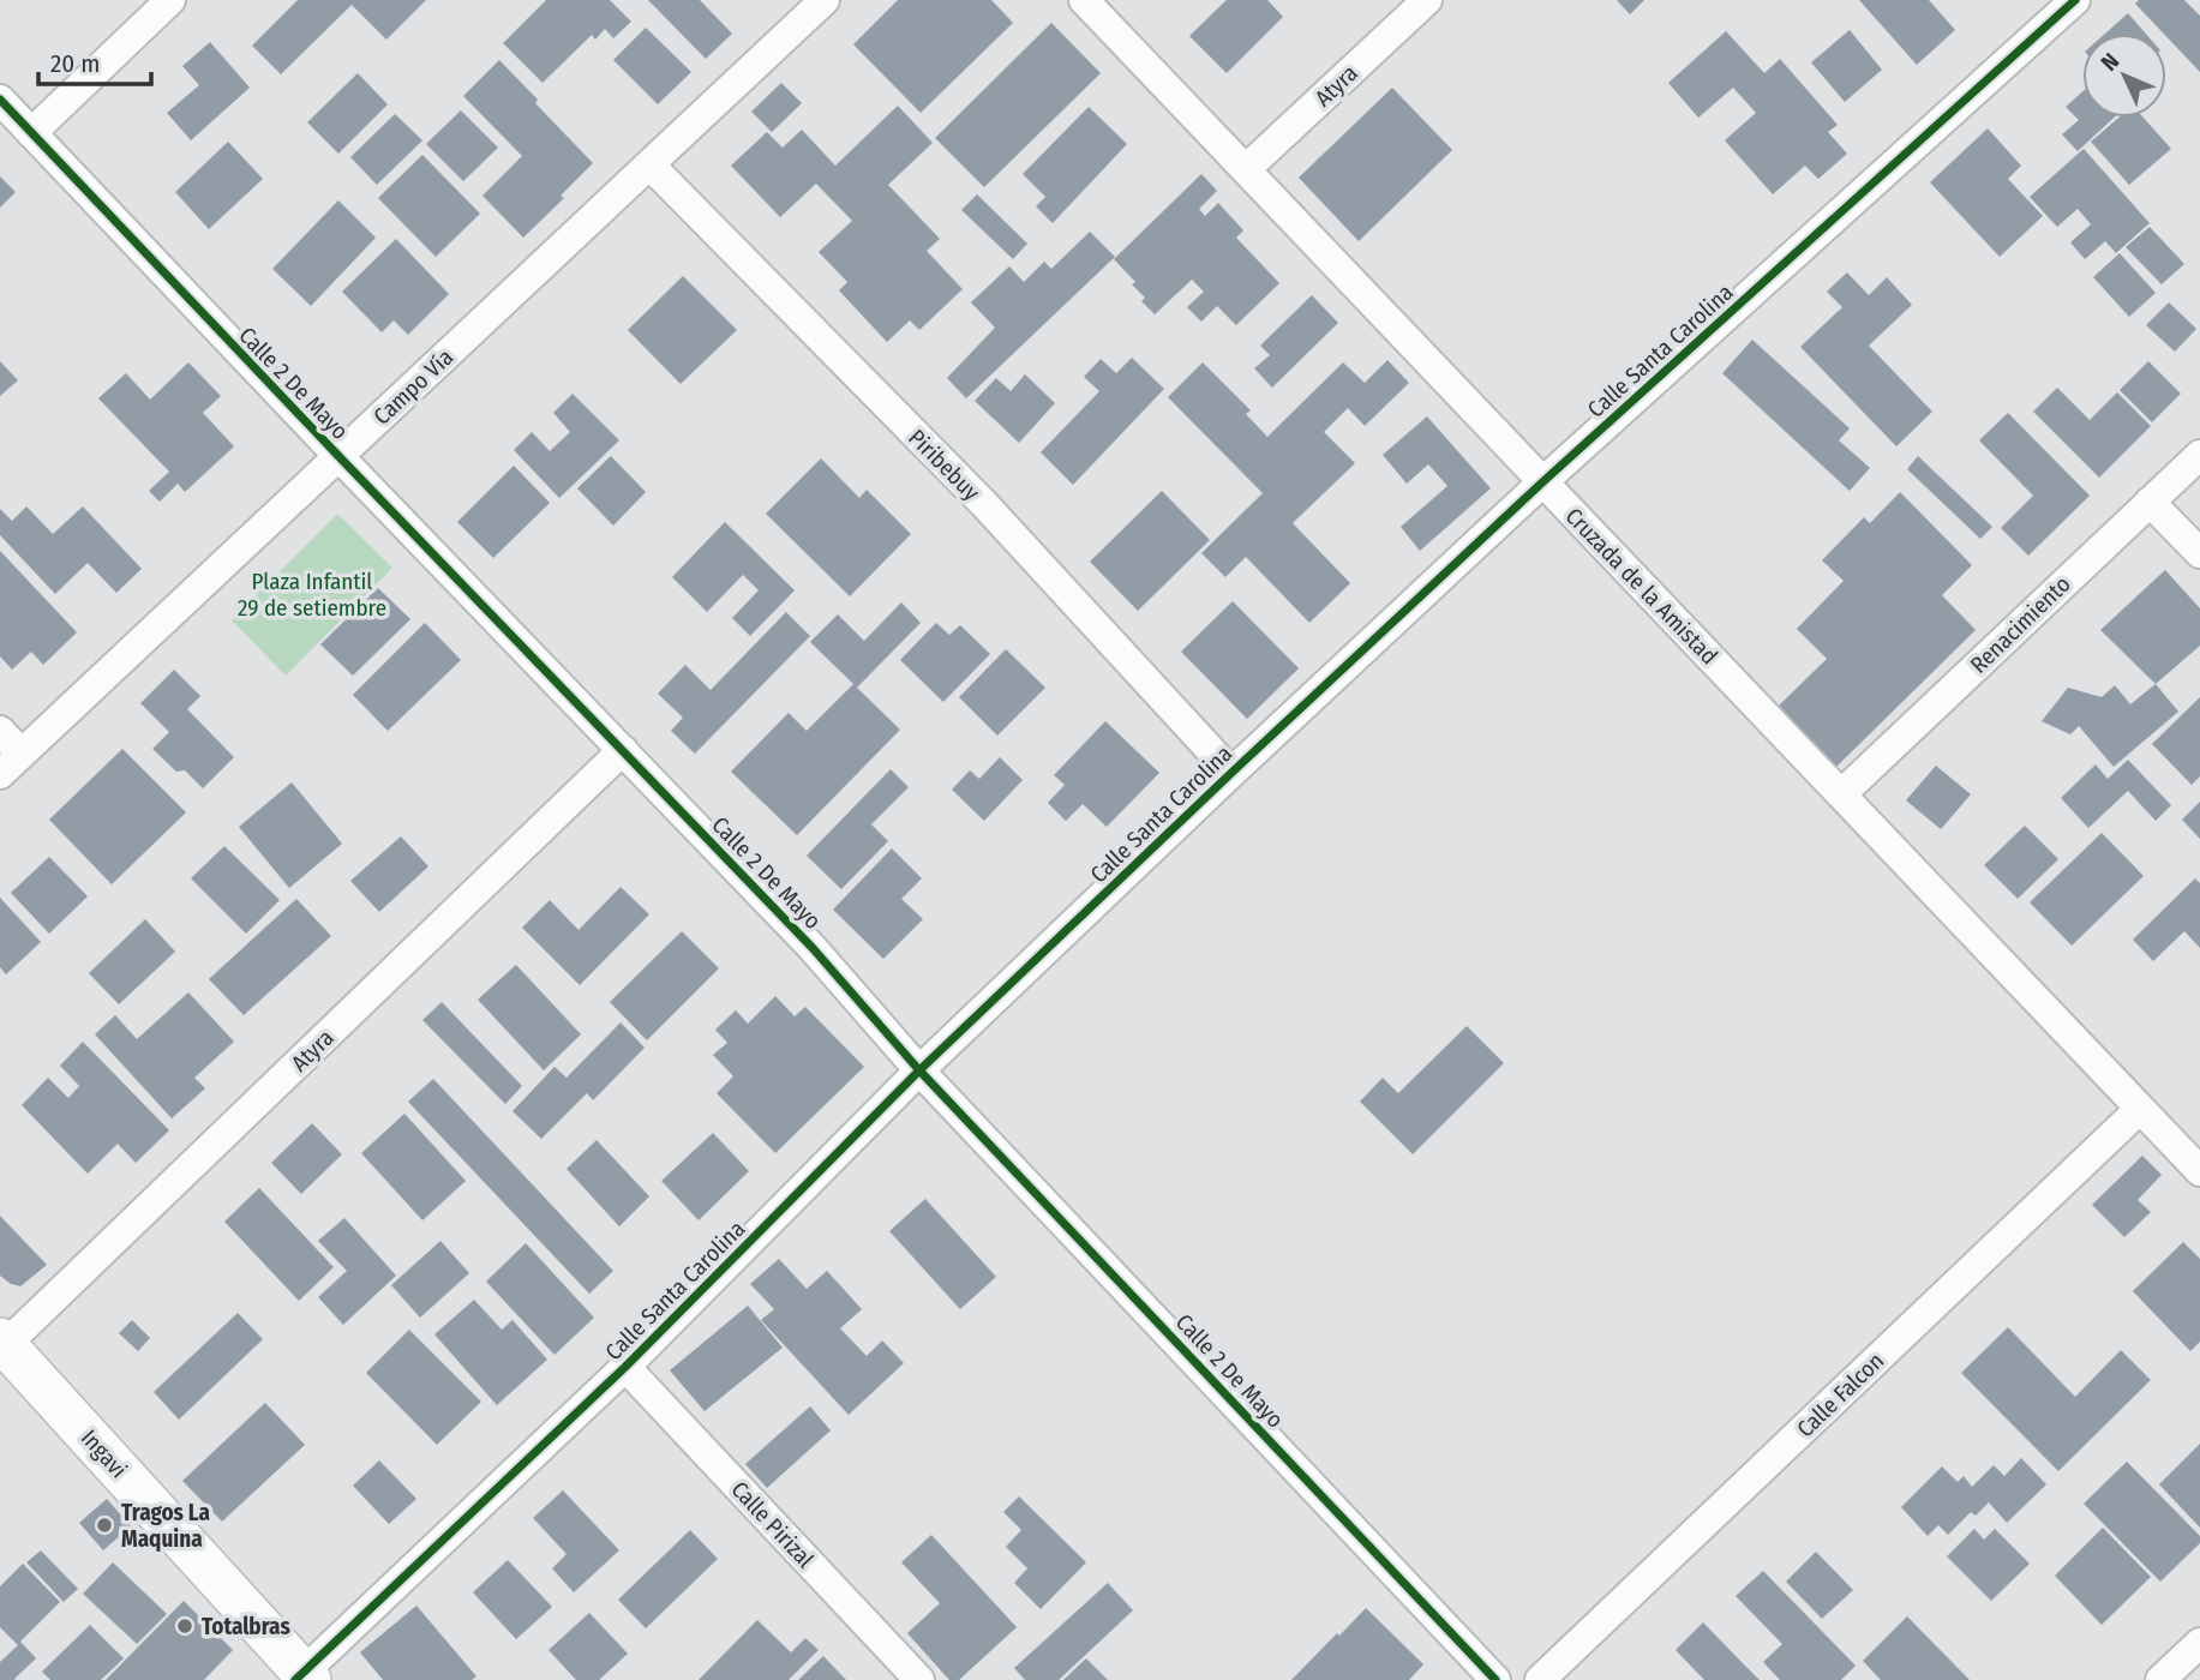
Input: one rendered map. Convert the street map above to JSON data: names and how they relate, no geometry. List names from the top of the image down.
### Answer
{
  "streets": {
    "main road": ["Ingavi"],
    "street": [
      "Atyra",
      "Calle Santa Carolina",
      "Calle 2 De Mayo",
      "Campo Vía",
      "Piribebuy",
      "Cruzada de la Amistad",
      "Renacimiento",
      "Calle Falcon",
      "Calle Pirizal"
    ]
  },
  "crossings": [
    ["Atyra", "Calle 2 De Mayo"],
    ["Atyra", "Cruzada de la Amistad"],
    ["Atyra", "Ingavi"],
    ["Calle Santa Carolina", "Calle 2 De Mayo"],
    ["Calle Santa Carolina", "Piribebuy"],
    ["Calle Santa Carolina", "Cruzada de la Amistad"],
    ["Calle Santa Carolina", "Ingavi"],
    ["Calle Santa Carolina", "Calle Pirizal"],
    ["Calle 2 De Mayo", "Campo Vía"],
    ["Campo Vía", "Piribebuy"],
    ["Cruzada de la Amistad", "Renacimiento"],
    ["Cruzada de la Amistad", "Calle Falcon"]
  ],
  "parks": ["Plaza Infantil 29 de setiembre"],
  "places": ["Tragos La Maquina", "Totalbras"],
  "scale_bar": "20 m",
  "north": "top left"
}
